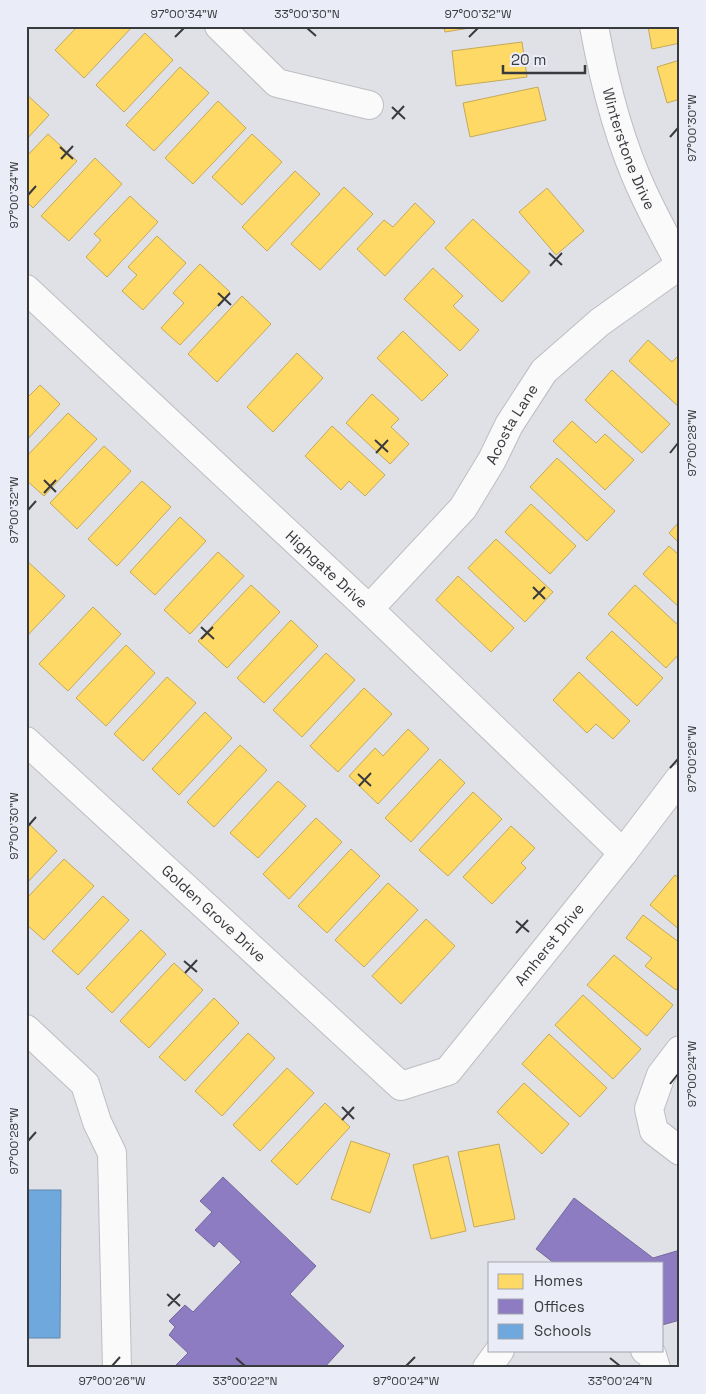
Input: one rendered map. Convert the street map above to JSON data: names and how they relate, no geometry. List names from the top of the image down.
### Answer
{
  "streets": {
    "street": [
      "Winterstone Drive",
      "Acosta Lane",
      "Highgate Drive",
      "Golden Grove Drive",
      "Amherst Drive"
    ]
  },
  "crossings": [
    ["Winterstone Drive", "Acosta Lane"],
    ["Acosta Lane", "Highgate Drive"],
    ["Highgate Drive", "Amherst Drive"],
    ["Golden Grove Drive", "Amherst Drive"]
  ],
  "legend": ["Homes", "Offices", "Schools"],
  "scale_bar": "20 m",
  "coordinates": [
    "97°00'34\"W",
    "33°00'30\"N",
    "97°00'32\"W",
    "97°00'30\"W",
    "97°00'28\"W",
    "97°00'26\"W",
    "97°00'24\"W",
    "33°00'22\"N",
    "33°00'24\"N"
  ]
}
